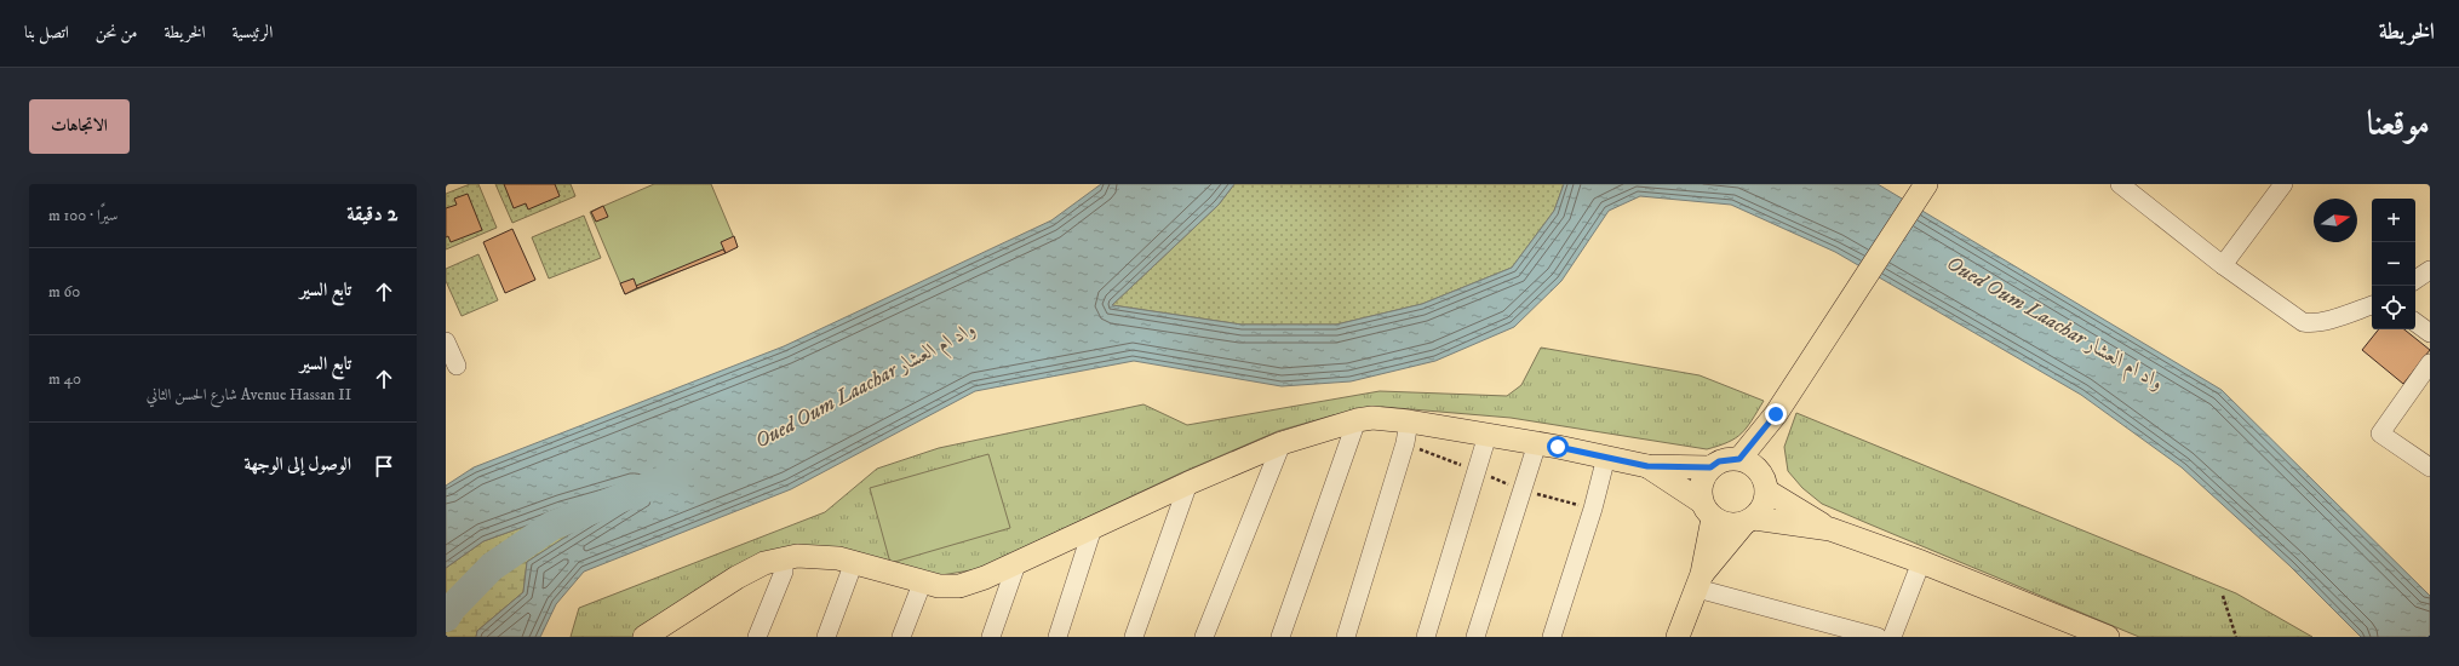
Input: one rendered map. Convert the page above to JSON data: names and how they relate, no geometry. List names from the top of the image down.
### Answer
{
  "water": ["Oued Oum Laachar واد ام العشار"],
  "north": "right",
  "page": {
    "header": "الخريطة",
    "nav": [
      "الرئيسية",
      "الخريطة",
      "من نحن",
      "اتصل بنا"
    ],
    "title": "موقعنا",
    "buttons": "الاتجاهات",
    "heading": ["2 دقيقة", "سيرًا · 100 m"],
    "map_buttons": ["+", "−"],
    "list": [
      ["تابع السير", "60 m"],
      ["تابع السير", "Avenue Hassan II شارع الحسن الثاني", "40 m"],
      "الوصول إلى الوجهة"
    ]
  }
}
